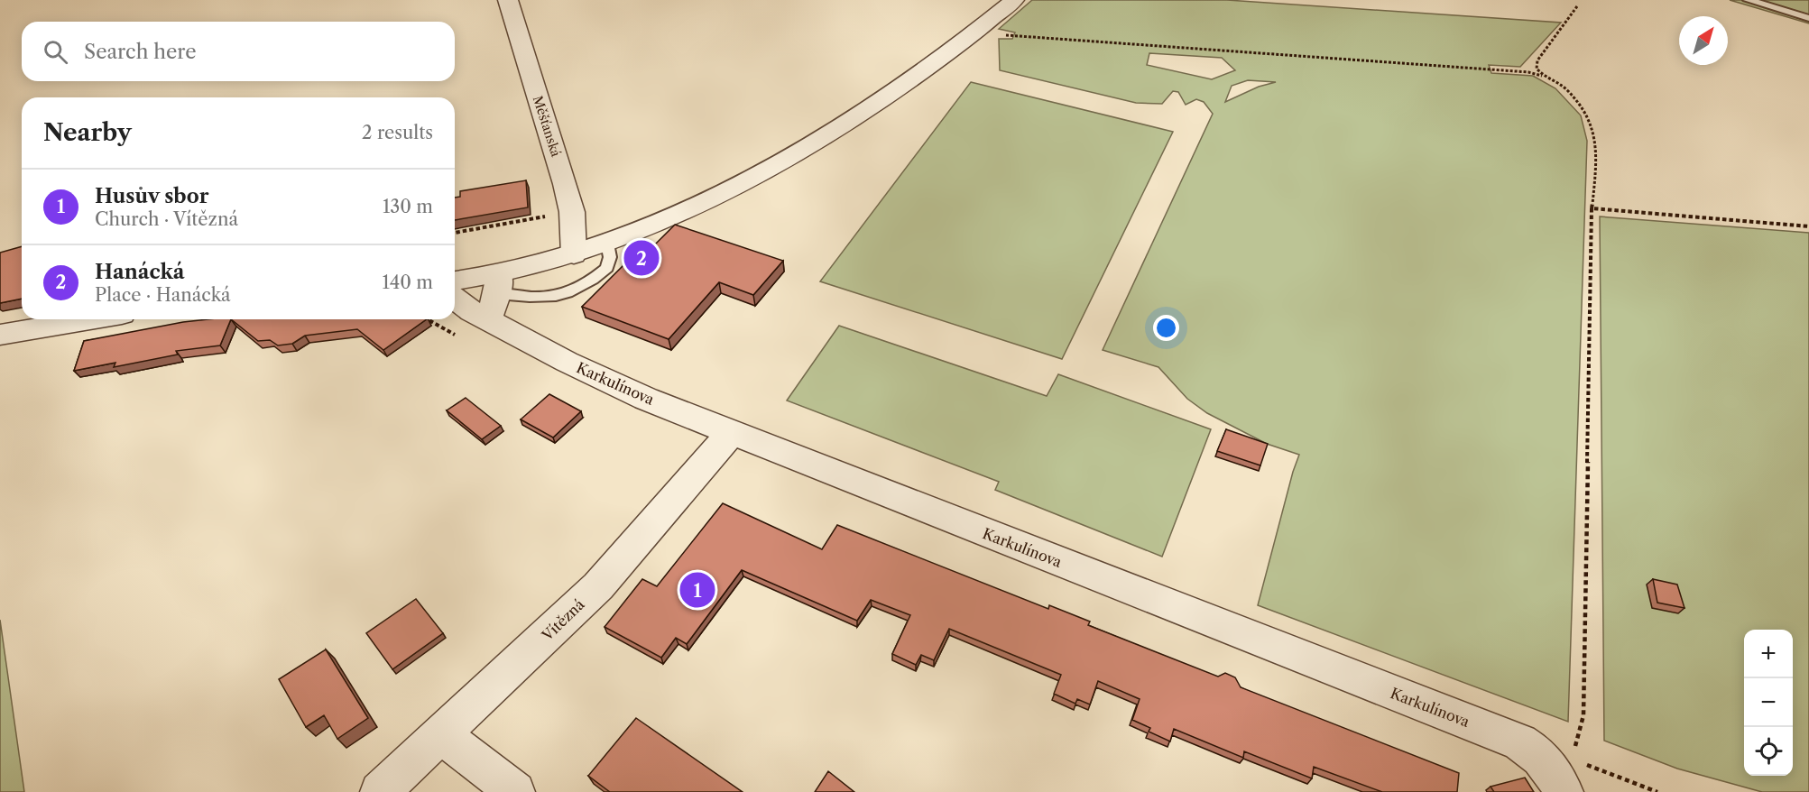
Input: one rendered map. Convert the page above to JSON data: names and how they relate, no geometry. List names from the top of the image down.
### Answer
{
  "streets": {
    "street": ["Měšťanská", "Karkulínova", "Vítězná"]
  },
  "crossings": [
    ["Karkulínova", "Vítězná"]
  ],
  "north": "top right",
  "page": {
    "search": "Search here",
    "heading": ["Nearby", "2 results"],
    "list": [
      {
        "mark": "1",
        "name": "Husův sbor",
        "note": "Church · Vítězná",
        "value": "130 m"
      },
      {
        "mark": "2",
        "name": "Hanácká",
        "note": "Place · Hanácká",
        "value": "140 m"
      }
    ],
    "pins": ["2", "1"],
    "map_buttons": ["+", "−"]
  }
}
